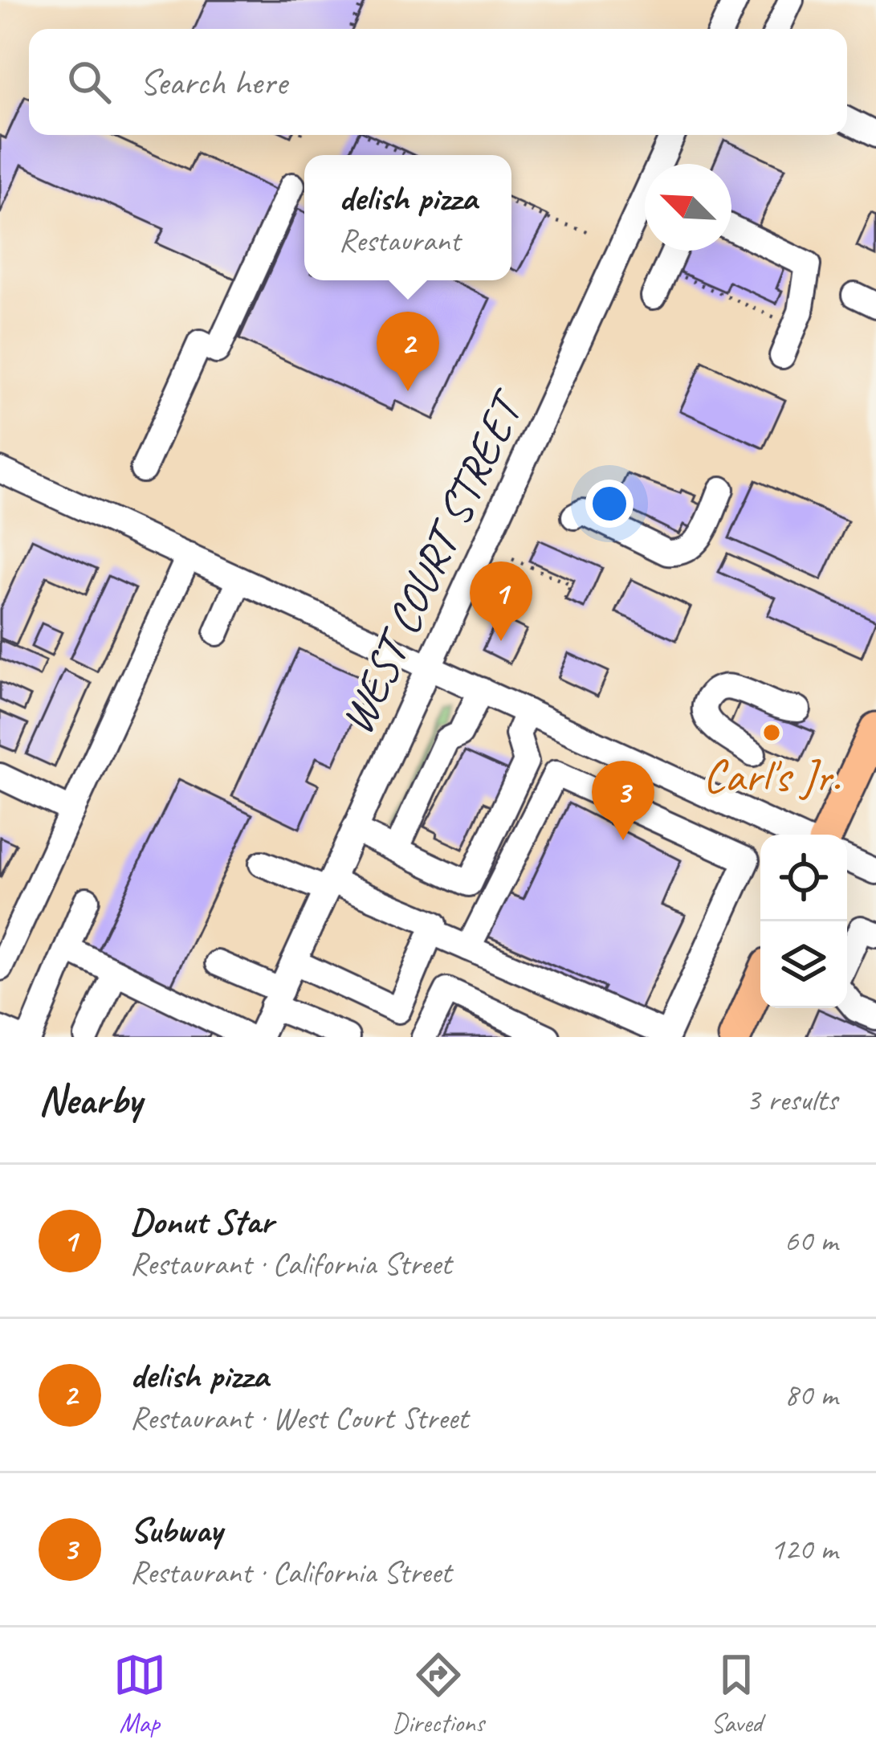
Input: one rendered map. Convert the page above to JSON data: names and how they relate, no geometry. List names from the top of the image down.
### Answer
{
  "streets": {
    "street": ["WEST COURT STREET"]
  },
  "places": ["Carl's Jr."],
  "north": "top left",
  "page": {
    "search": "Search here",
    "popup": ["delish pizza", "Restaurant"],
    "pins": ["2", "1", "3"],
    "heading": ["Nearby", "3 results"],
    "list": [
      {
        "mark": "1",
        "name": "Donut Star",
        "note": "Restaurant · California Street",
        "value": "60 m"
      },
      {
        "mark": "2",
        "name": "delish pizza",
        "note": "Restaurant · West Court Street",
        "value": "80 m"
      },
      {
        "mark": "3",
        "name": "Subway",
        "note": "Restaurant · California Street",
        "value": "120 m"
      }
    ],
    "nav": ["Map", "Directions", "Saved"]
  }
}
